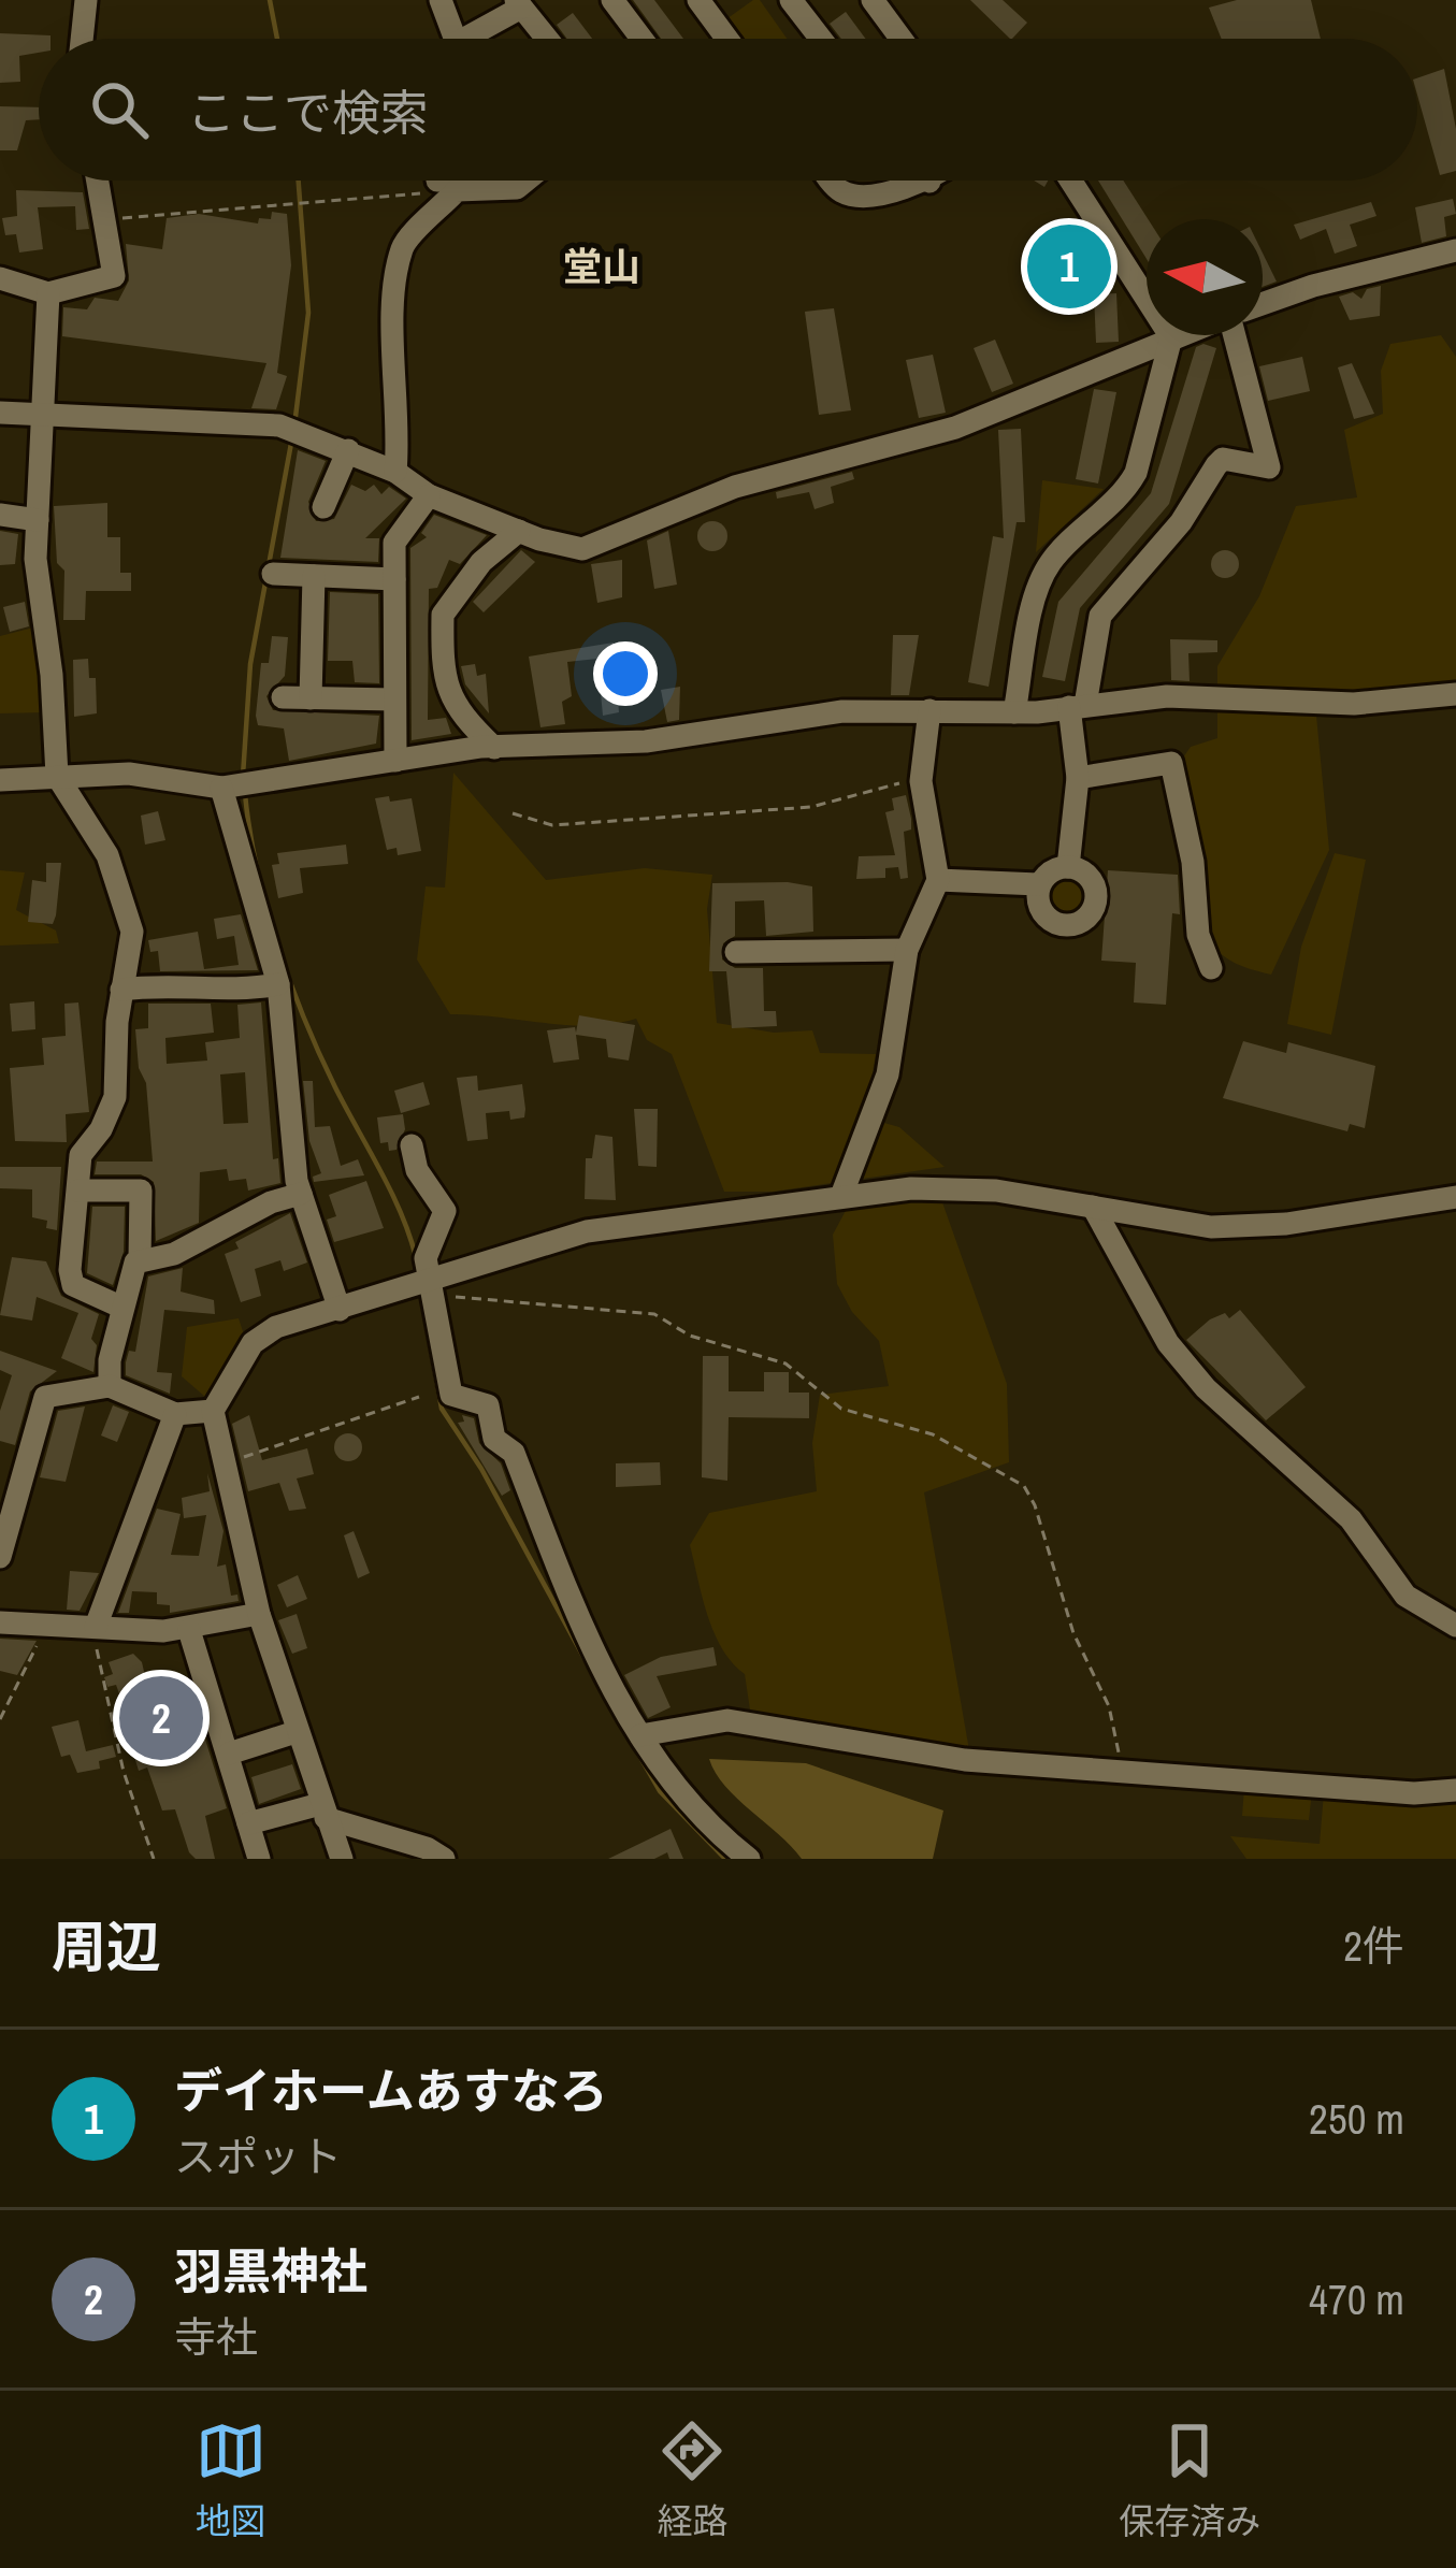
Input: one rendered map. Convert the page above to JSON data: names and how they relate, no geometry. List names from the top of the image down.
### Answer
{
  "districts": ["堂山"],
  "north": "left",
  "page": {
    "search": "ここで検索",
    "pins": ["1", "2"],
    "heading": ["周辺", "2件"],
    "list": [
      {
        "mark": "1",
        "name": "デイホームあすなろ",
        "note": "スポット",
        "value": "250 m"
      },
      {
        "mark": "2",
        "name": "羽黒神社",
        "note": "寺社",
        "value": "470 m"
      }
    ],
    "nav": ["地図", "経路", "保存済み"]
  }
}
